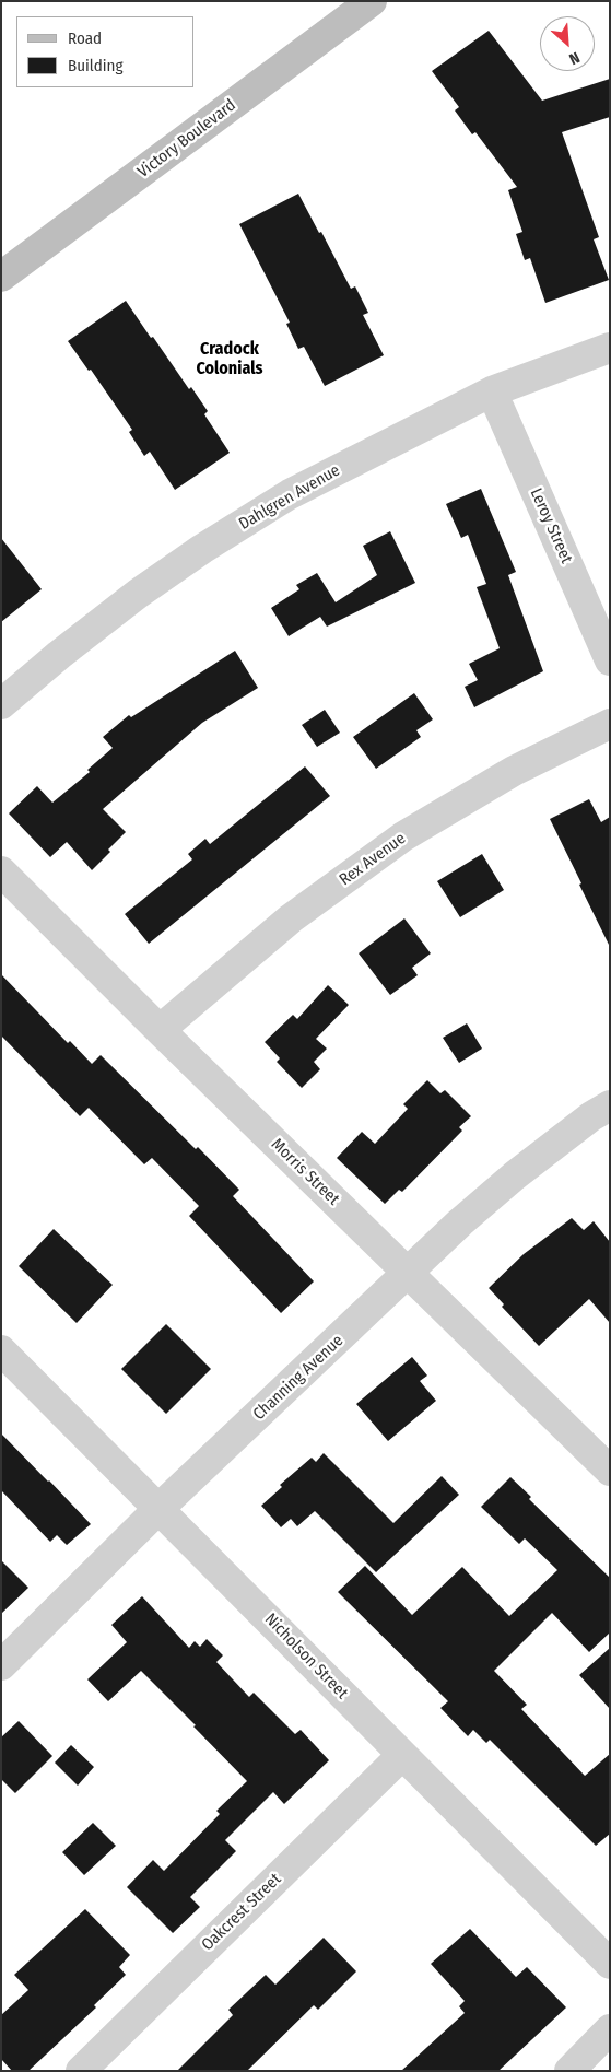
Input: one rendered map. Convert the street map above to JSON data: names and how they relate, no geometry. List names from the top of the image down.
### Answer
{
  "streets": {
    "main road": ["Victory Boulevard"],
    "street": [
      "Dahlgren Avenue",
      "Leroy Street",
      "Rex Avenue",
      "Morris Street",
      "Channing Avenue",
      "Nicholson Street",
      "Oakcrest Street"
    ]
  },
  "crossings": [
    ["Dahlgren Avenue", "Leroy Street"],
    ["Rex Avenue", "Morris Street"],
    ["Morris Street", "Channing Avenue"],
    ["Channing Avenue", "Nicholson Street"],
    ["Nicholson Street", "Oakcrest Street"]
  ],
  "districts": ["Cradock Colonials"],
  "legend": ["Road", "Building"],
  "north": "bottom right"
}
